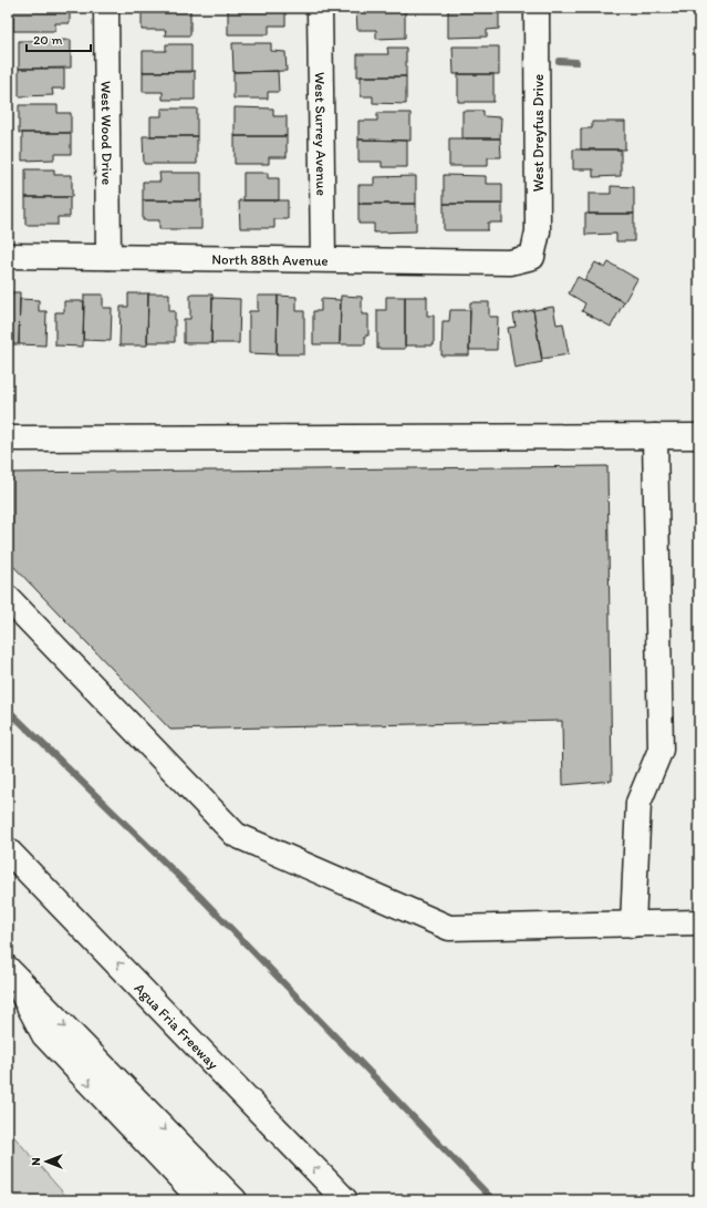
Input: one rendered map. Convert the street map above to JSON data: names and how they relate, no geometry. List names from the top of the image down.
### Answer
{
  "streets": {
    "main road": [
      "West Wood Drive",
      "West Dreyfus Drive",
      "West Surrey Avenue",
      "North 88th Avenue",
      "Agua Fria Freeway"
    ]
  },
  "crossings": [
    ["West Wood Drive", "North 88th Avenue"],
    ["West Dreyfus Drive", "North 88th Avenue"],
    ["West Surrey Avenue", "North 88th Avenue"]
  ],
  "scale_bar": "20 m",
  "north": "left"
}
